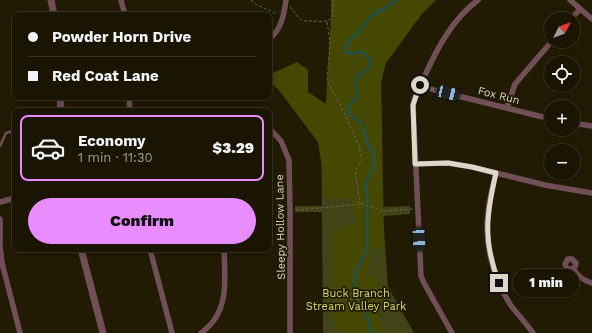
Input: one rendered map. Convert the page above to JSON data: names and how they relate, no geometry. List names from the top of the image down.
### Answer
{
  "streets": {
    "street": ["Fox Run", "Sleepy Hollow Lane"]
  },
  "parks": ["Buck Branch Stream Valley Park"],
  "north": "top right",
  "page": {
    "map_buttons": ["+", "−"],
    "banner": ["Powder Horn Drive", "Red Coat Lane"],
    "list": [
      {
        "name": "Economy",
        "note": "1 min · 11:30",
        "value": "$3.29"
      }
    ],
    "buttons": "Confirm",
    "bubble": "1 min"
  }
}
